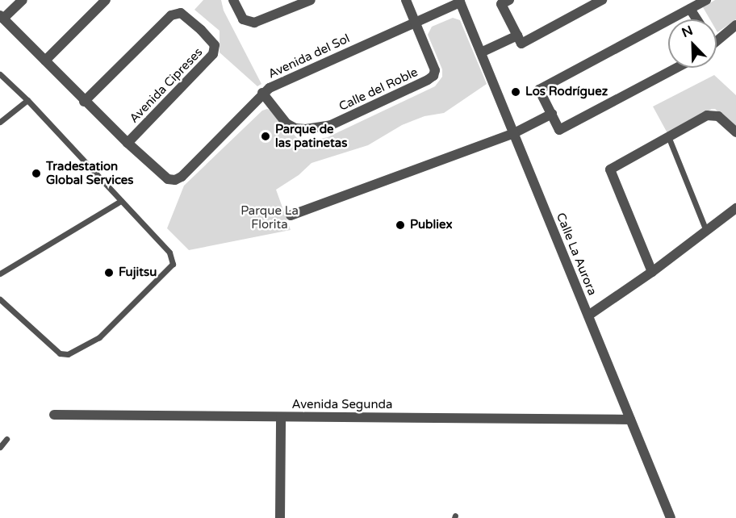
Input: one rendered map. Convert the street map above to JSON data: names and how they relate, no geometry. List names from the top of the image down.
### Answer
{
  "streets": {
    "street": [
      "Avenida del Sol",
      "Avenida Cipreses",
      "Calle del Roble",
      "Calle La Aurora",
      "Avenida Segunda"
    ]
  },
  "crossings": [
    ["Avenida del Sol", "Avenida Cipreses"],
    ["Avenida del Sol", "Calle del Roble"],
    ["Avenida del Sol", "Calle La Aurora"],
    ["Calle La Aurora", "Avenida Segunda"]
  ],
  "parks": ["Parque La Florita"],
  "places": [
    "Los Rodríguez",
    "Parque de las patinetas",
    "Tradestation Global Services",
    "Publiex",
    "Fujitsu"
  ],
  "north": "top left"
}
